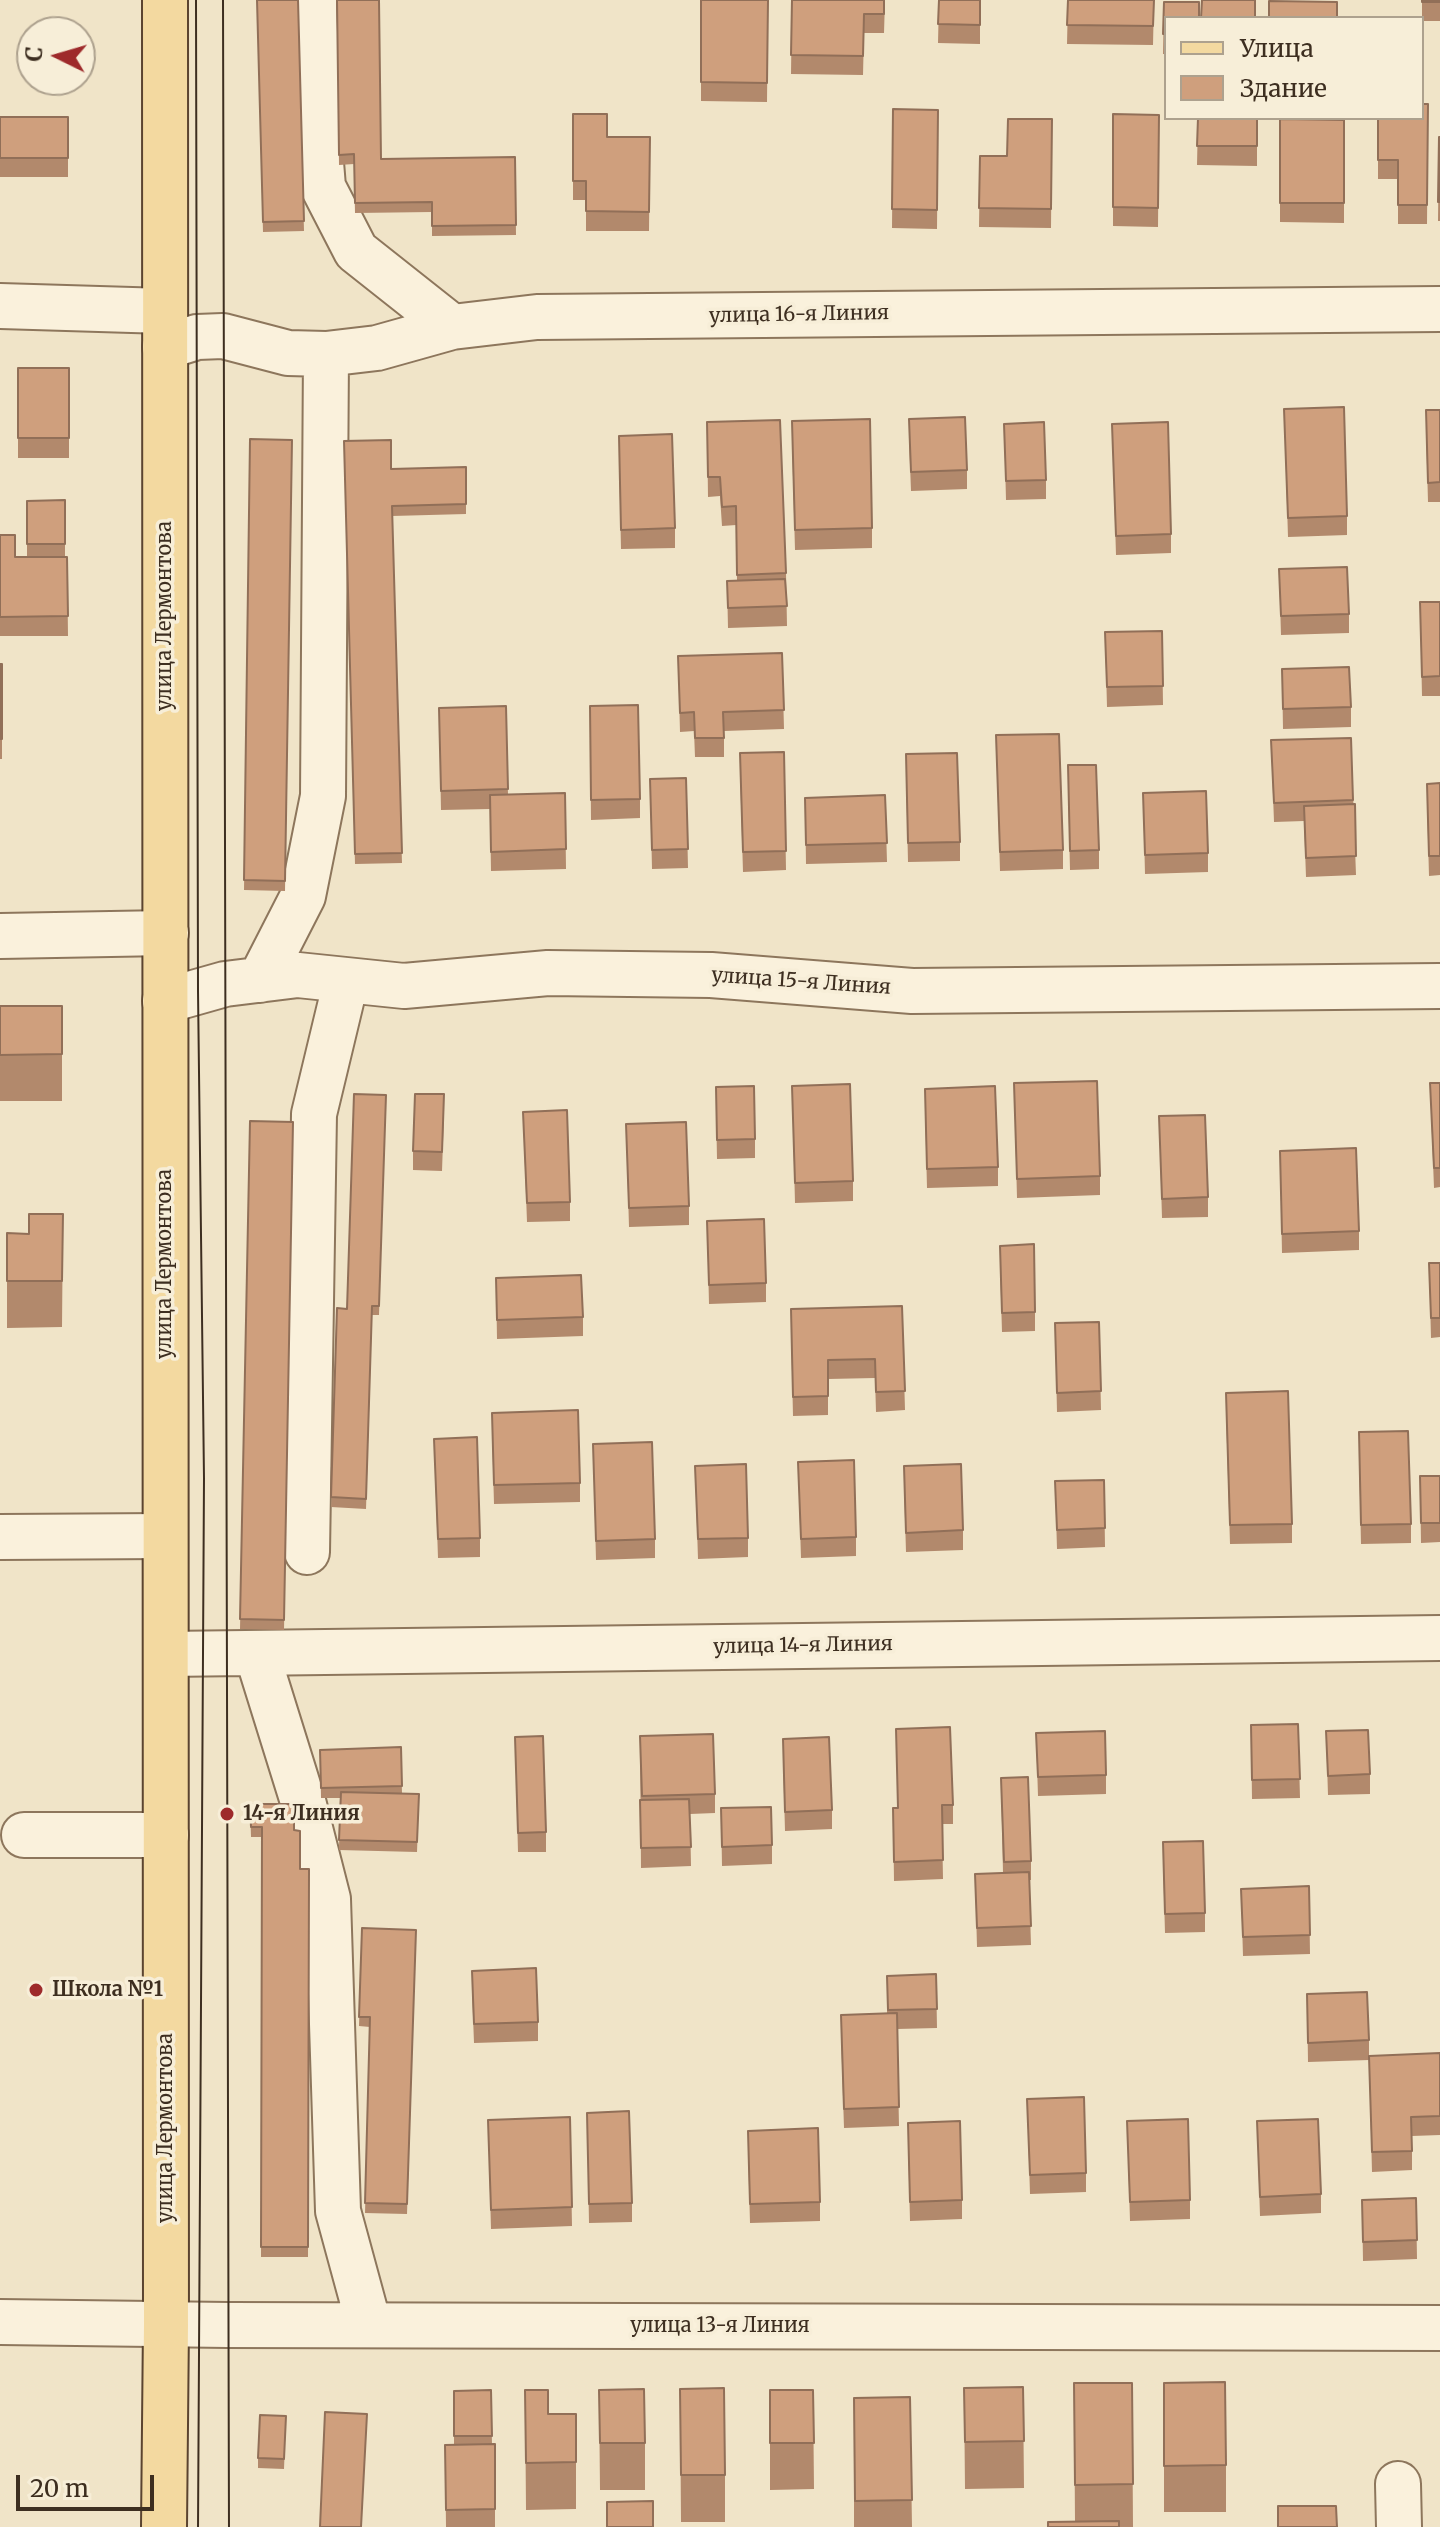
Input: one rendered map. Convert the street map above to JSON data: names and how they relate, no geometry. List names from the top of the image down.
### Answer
{
  "streets": {
    "main road": ["улица Лермонтова"],
    "street": [
      "улица 16-я Линия",
      "улица 15-я Линия",
      "улица 14-я Линия",
      "улица 13-я Линия"
    ]
  },
  "crossings": [
    ["улица 16-я Линия", "улица Лермонтова"],
    ["улица Лермонтова", "улица 15-я Линия"],
    ["улица Лермонтова", "улица 14-я Линия"],
    ["улица Лермонтова", "улица 13-я Линия"]
  ],
  "places": ["14-я Линия", "Школа №1"],
  "legend": ["Улица", "Здание"],
  "scale_bar": "20 m",
  "north": "left"
}
